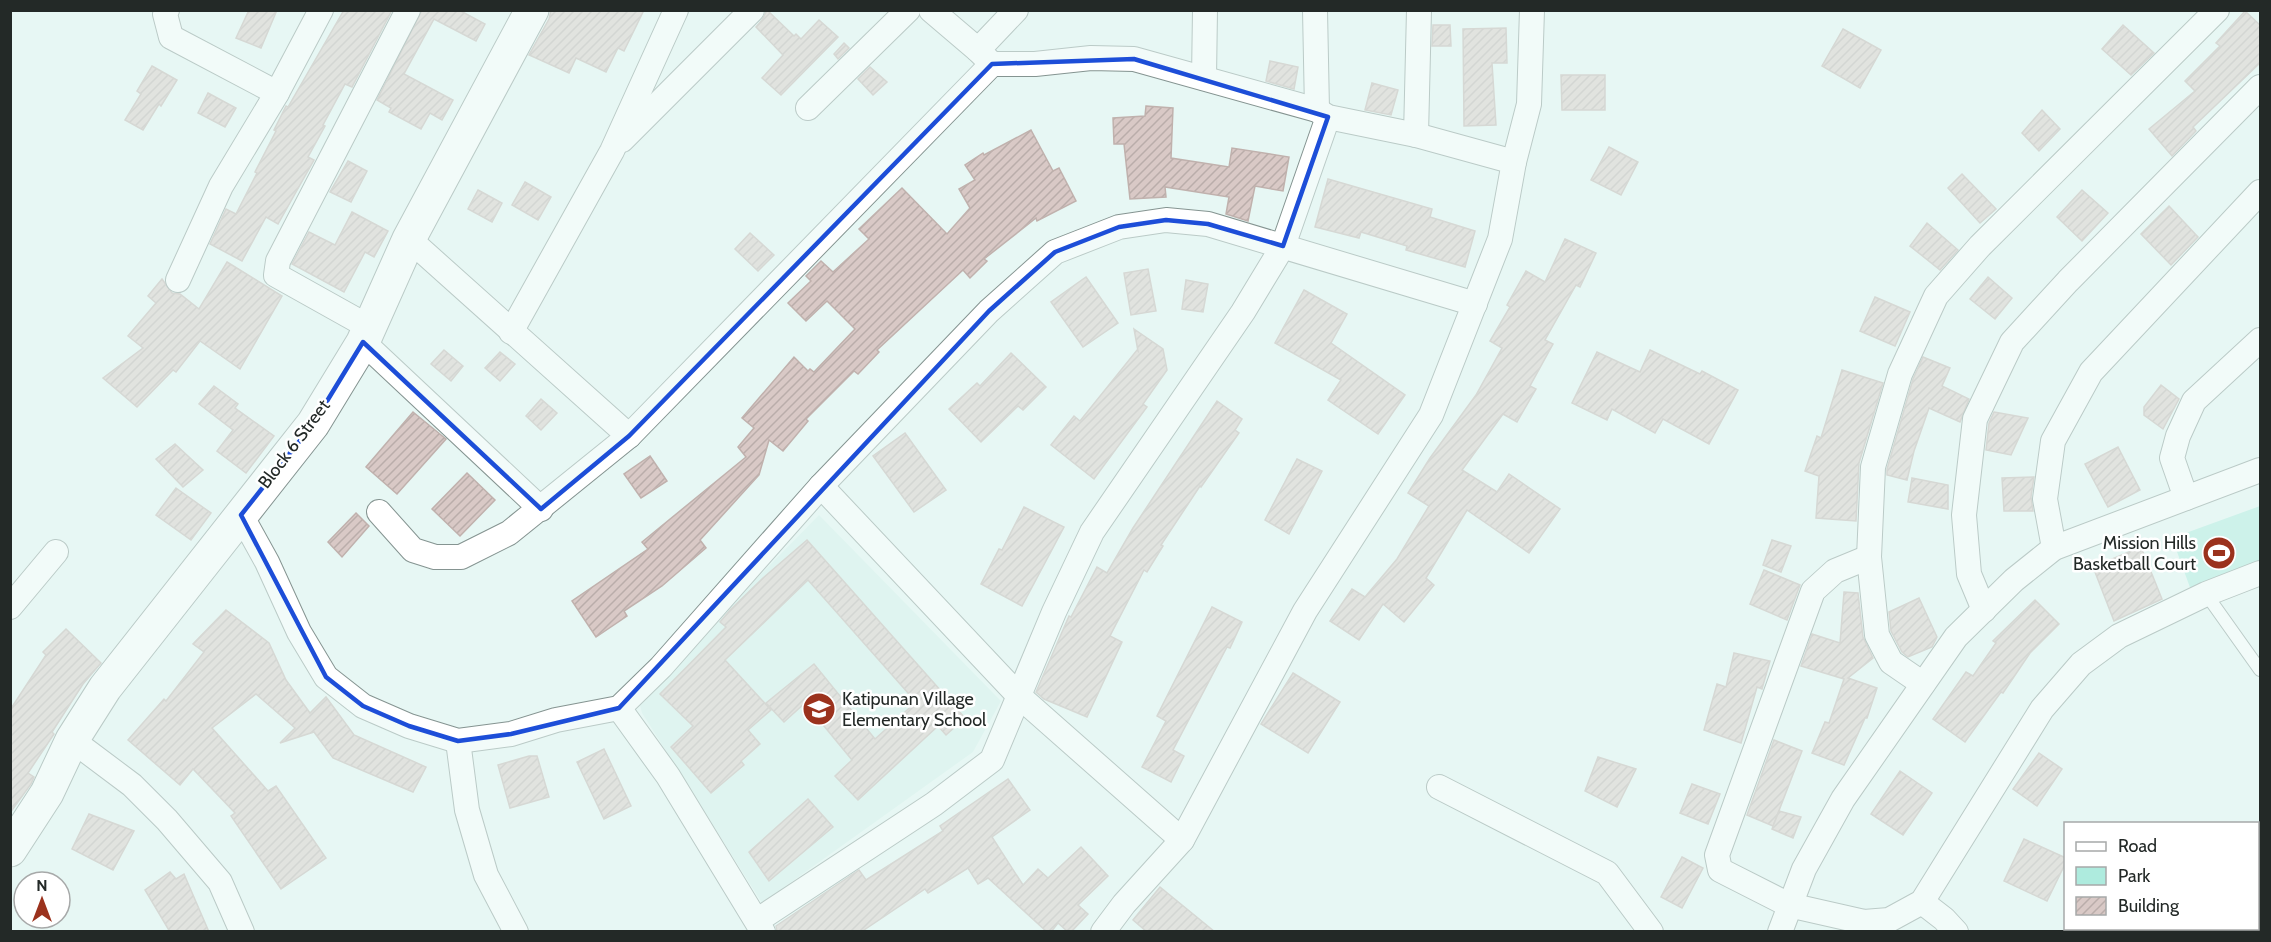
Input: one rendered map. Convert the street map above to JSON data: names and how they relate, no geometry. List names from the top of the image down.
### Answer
{
  "streets": {
    "street": ["Block 6 Street"]
  },
  "places": {
    "sports": ["Mission Hills Basketball Court"],
    "school or university": ["Katipunan Village Elementary School"]
  },
  "legend": ["Road", "Park", "Building"],
  "north": "top"
}
